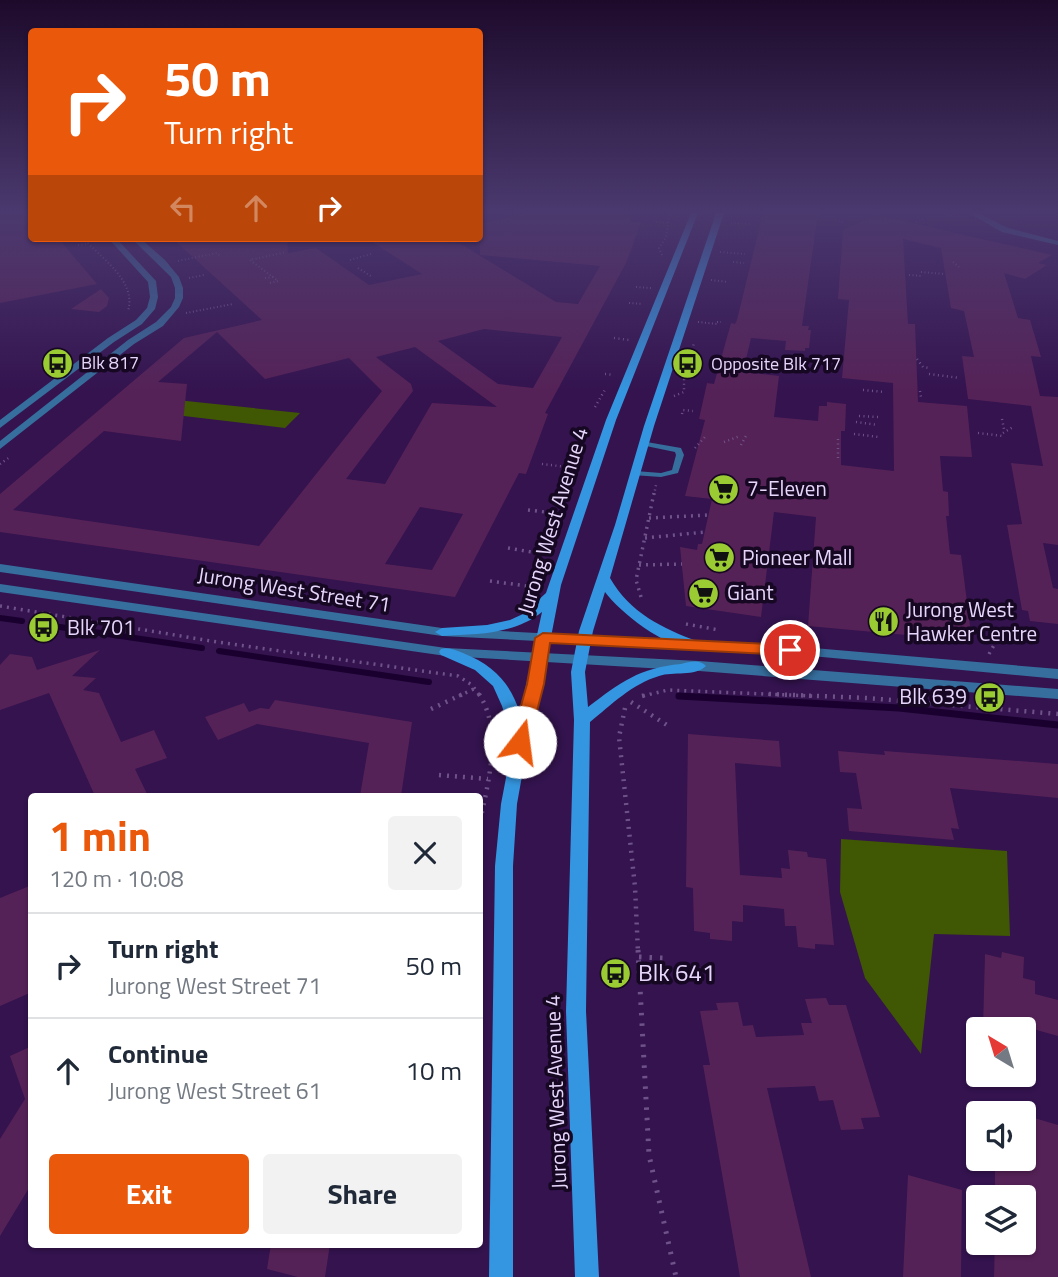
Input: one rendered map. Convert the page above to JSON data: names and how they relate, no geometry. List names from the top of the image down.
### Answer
{
  "streets": {
    "main road": ["Jurong West Avenue 4"],
    "street": ["Jurong West Street 71"]
  },
  "crossings": [
    ["Jurong West Avenue 4", "Jurong West Street 71"]
  ],
  "places": {
    "bus stop": [
      "Blk 817",
      "Opposite Blk 717",
      "Blk 701",
      "Blk 639",
      "Blk 641"
    ],
    "supermarket": ["7-Eleven", "Pioneer Mall", "Giant"],
    "restaurant": ["Jurong West Hawker Centre"]
  },
  "north": "top left",
  "page": {
    "turn": ["50 m", "Turn right"],
    "heading": ["1 min", "120 m · 10:08"],
    "list": [
      {
        "name": "Turn right",
        "note": "Jurong West Street 71",
        "value": "50 m"
      },
      {
        "name": "Continue",
        "note": "Jurong West Street 61",
        "value": "10 m"
      }
    ],
    "buttons": ["Exit", "Share"]
  }
}
